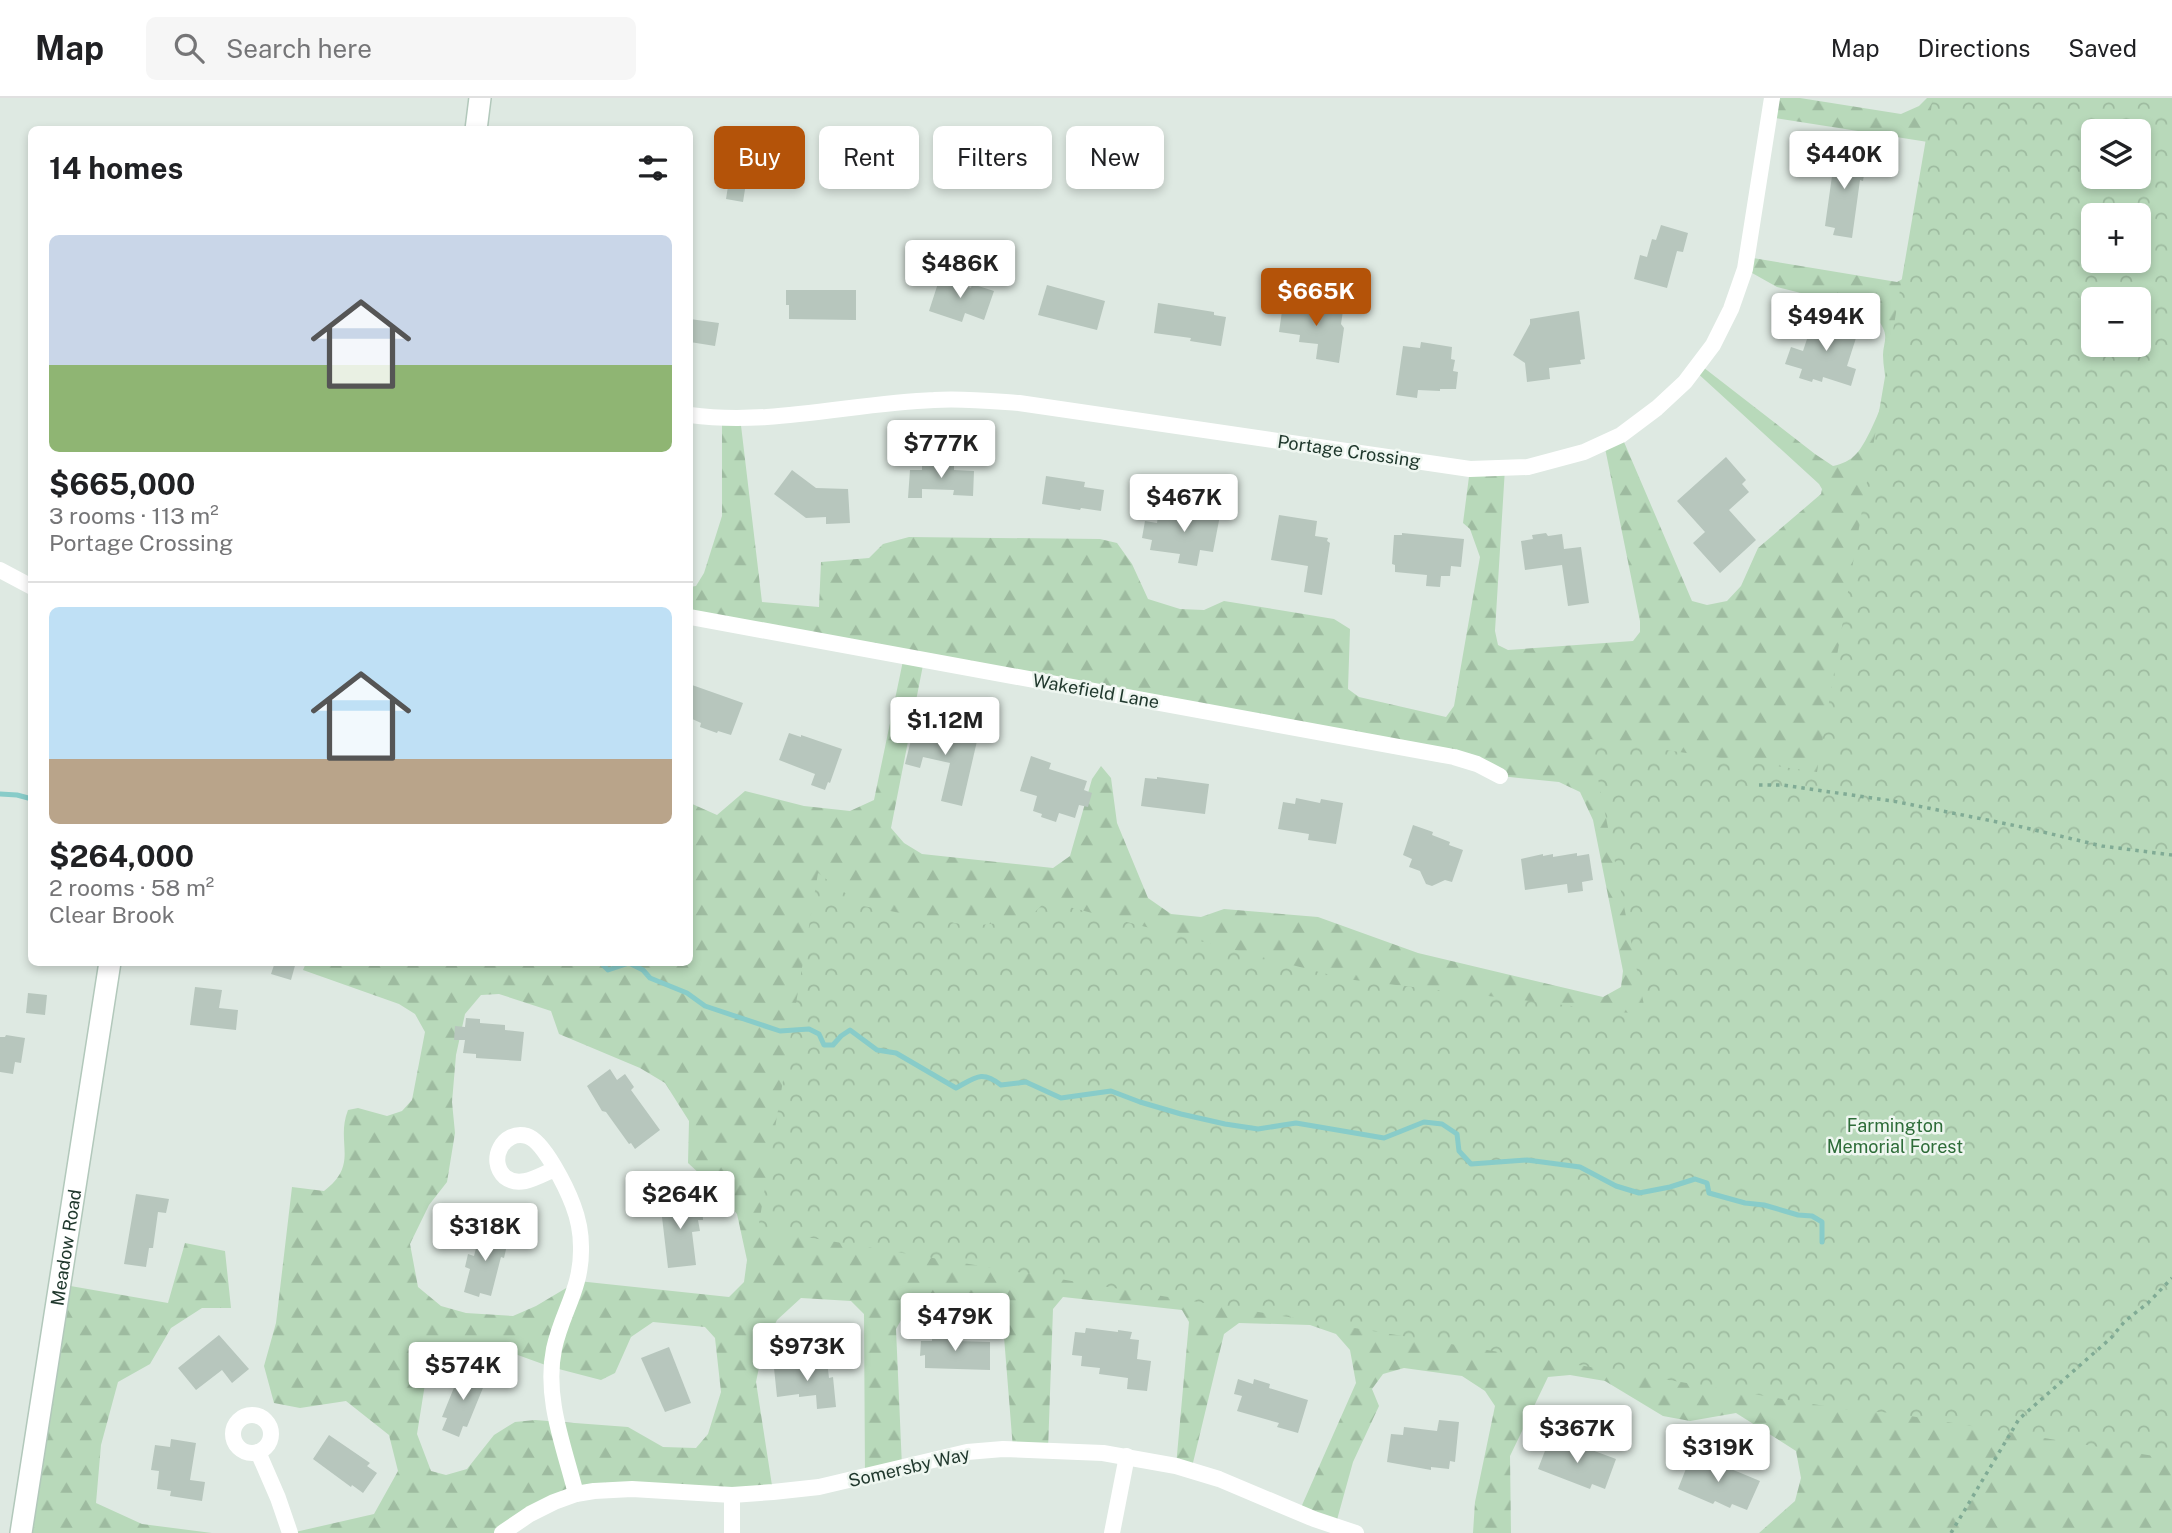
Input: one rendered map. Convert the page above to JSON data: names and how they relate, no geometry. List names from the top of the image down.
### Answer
{
  "streets": {
    "street": [
      "Portage Crossing",
      "Wakefield Lane",
      "Meadow Road",
      "Somersby Way"
    ]
  },
  "parks": ["Farmington Memorial Forest"],
  "page": {
    "header": "Map",
    "search": "Search here",
    "nav": ["Map", "Directions", "Saved"],
    "map_buttons": ["+", "−"],
    "chip": [
      "Buy",
      "Rent",
      "Filters",
      "New"
    ],
    "heading": "14 homes",
    "price": [
      "$440K",
      "$486K",
      "$665K",
      "$494K",
      "$777K",
      "$467K",
      "$1.12M",
      "$264K",
      "$318K",
      "$479K",
      "$973K",
      "$574K",
      "$367K",
      "$319K"
    ],
    "list": [
      {
        "name": "$665,000",
        "note": "3 rooms · 113 m² · Portage Crossing"
      },
      {
        "name": "$264,000",
        "note": "2 rooms · 58 m² · Clear Brook"
      }
    ]
  }
}
